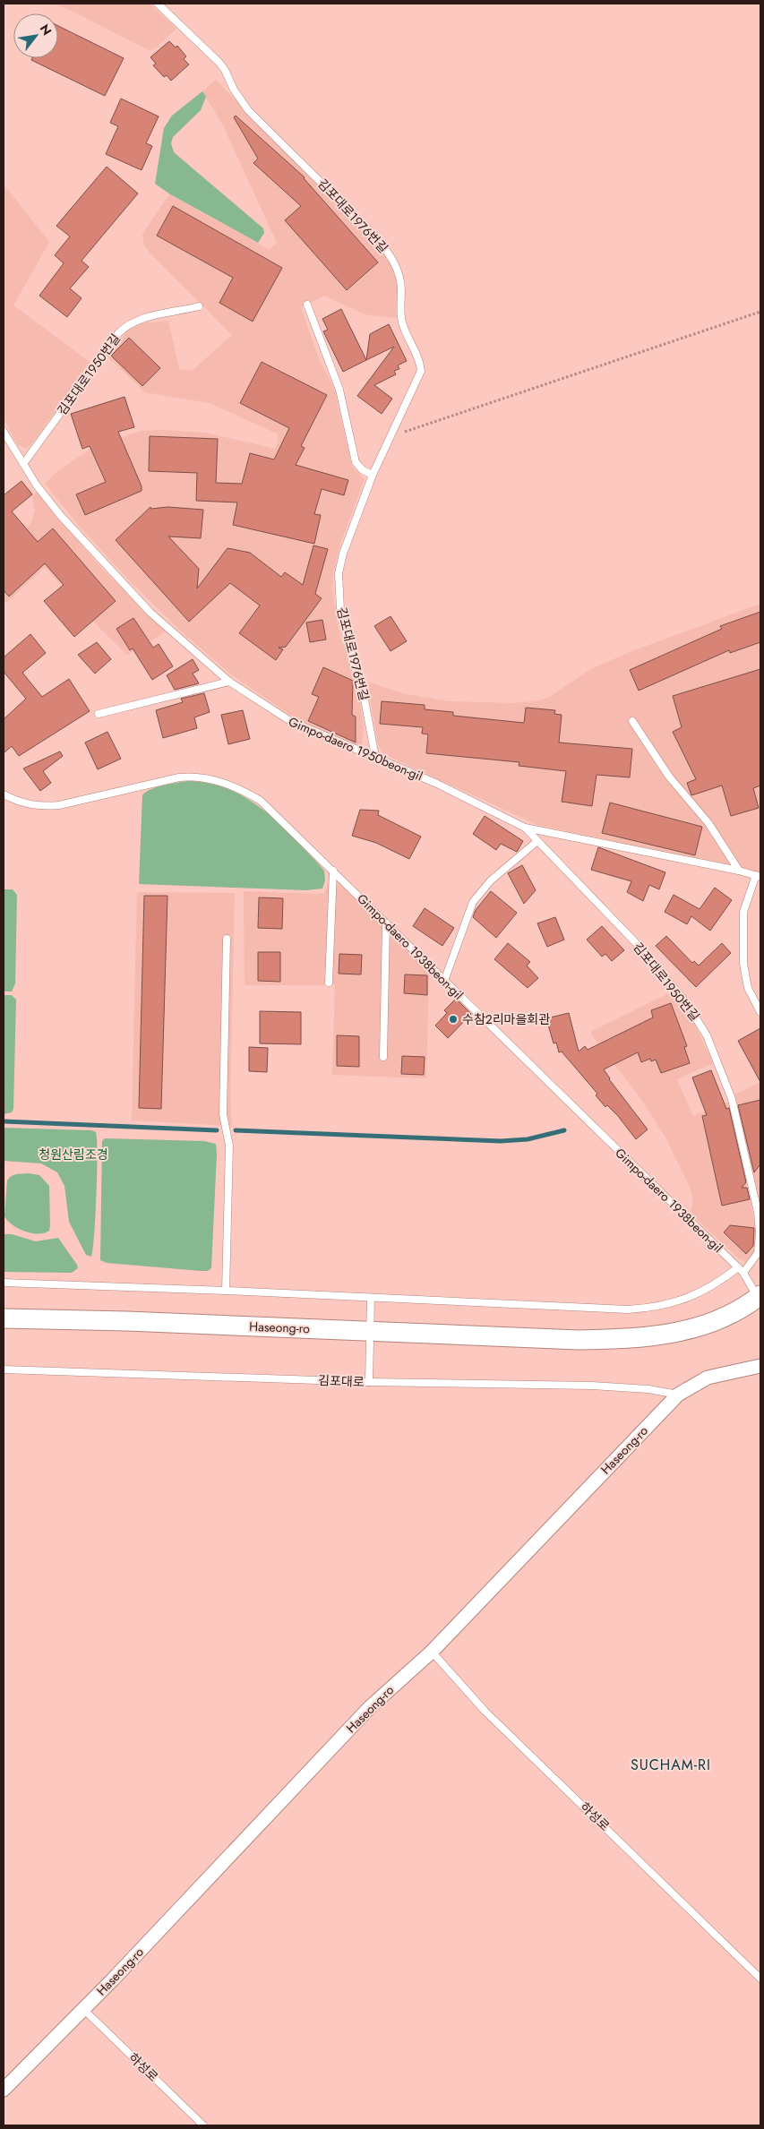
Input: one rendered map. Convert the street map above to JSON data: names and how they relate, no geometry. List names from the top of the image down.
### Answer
{
  "streets": {
    "street": ["Haseong-ro"],
    "lane": [
      "김포대로1976번길",
      "김포대로1950번길",
      "Gimpo-daero 1950beon-gil",
      "Gimpo-daero 1938beon-gil",
      "김포대로",
      "하성로"
    ]
  },
  "crossings": [
    ["김포대로1976번길", "Gimpo-daero 1950beon-gil"],
    ["김포대로1950번길", "Gimpo-daero 1950beon-gil"],
    ["김포대로1950번길", "Gimpo-daero 1938beon-gil"],
    ["Gimpo-daero 1938beon-gil", "Haseong-ro"],
    ["Haseong-ro", "김포대로"],
    ["Haseong-ro", "하성로"]
  ],
  "districts": ["SUCHAM-RI"],
  "parks": ["청원산림조경"],
  "places": ["수참2리마을회관"],
  "north": "top right"
}
